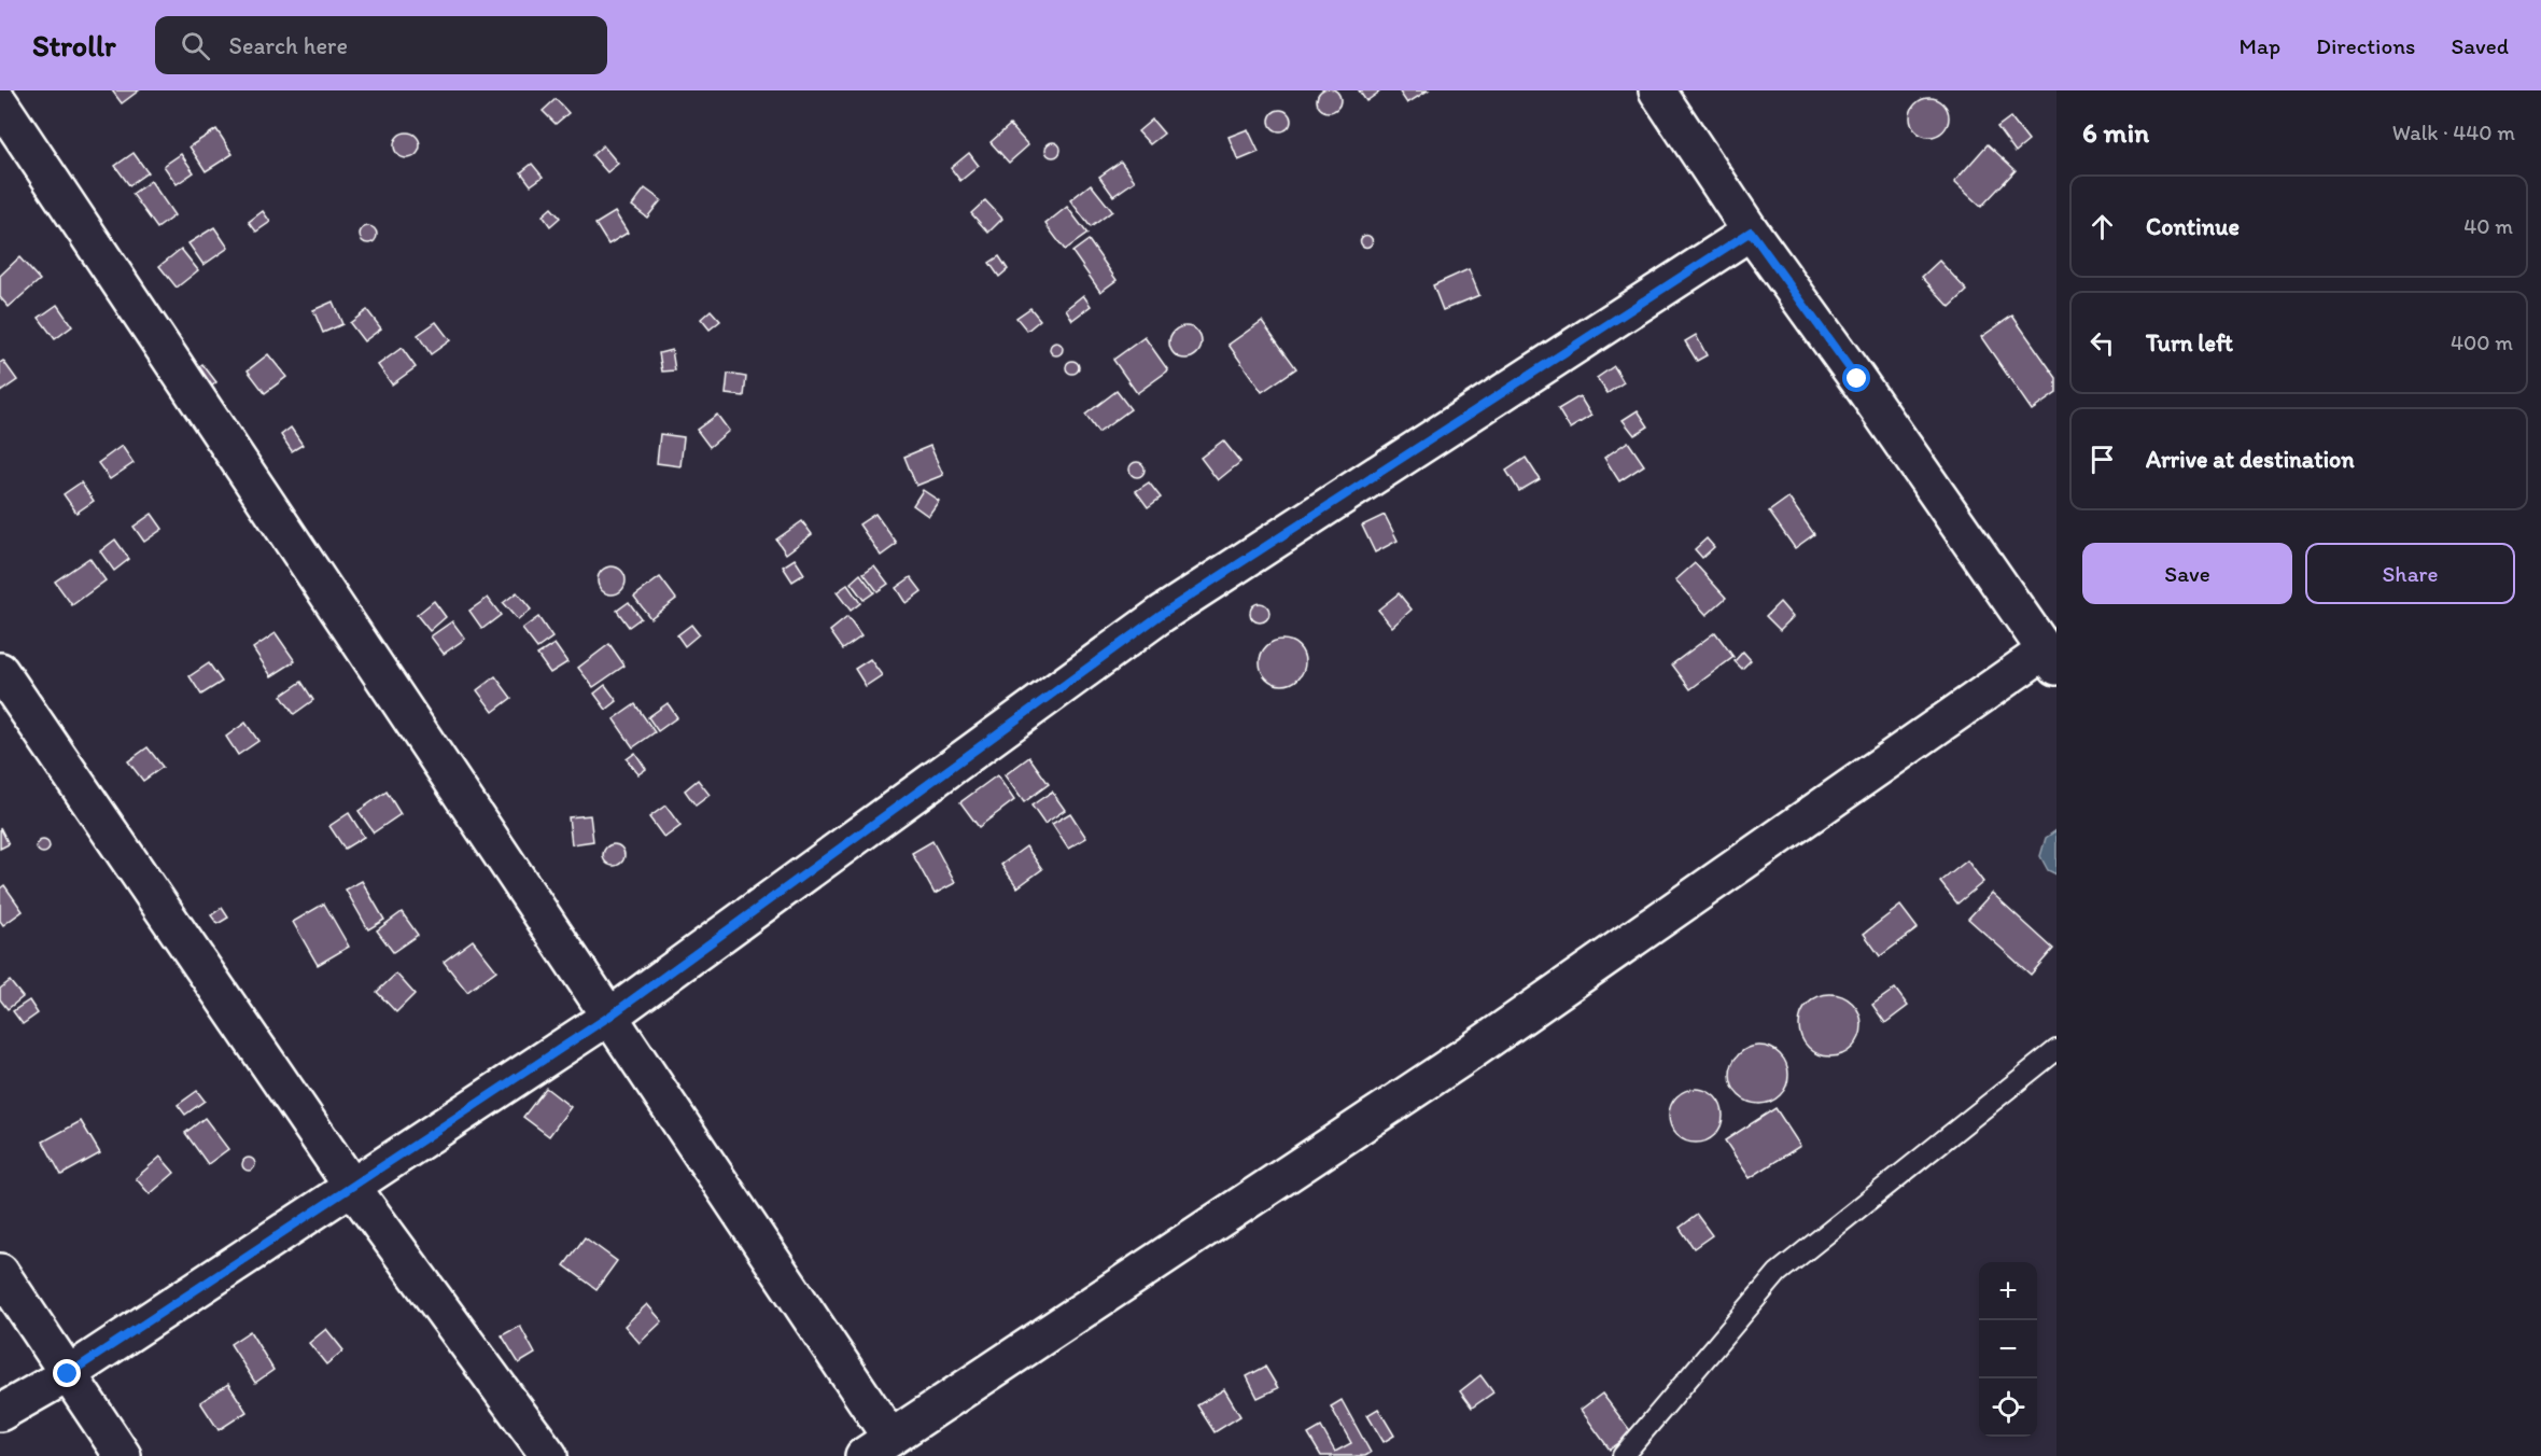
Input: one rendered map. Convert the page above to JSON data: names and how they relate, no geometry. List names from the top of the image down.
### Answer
{
  "page": {
    "header": "Strollr",
    "search": "Search here",
    "nav": ["Map", "Directions", "Saved"],
    "heading": ["6 min", "Walk · 440 m"],
    "list": [
      ["Continue", "40 m"],
      ["Turn left", "400 m"],
      "Arrive at destination"
    ],
    "buttons": ["Save", "Share"],
    "map_buttons": ["+", "−"]
  }
}
